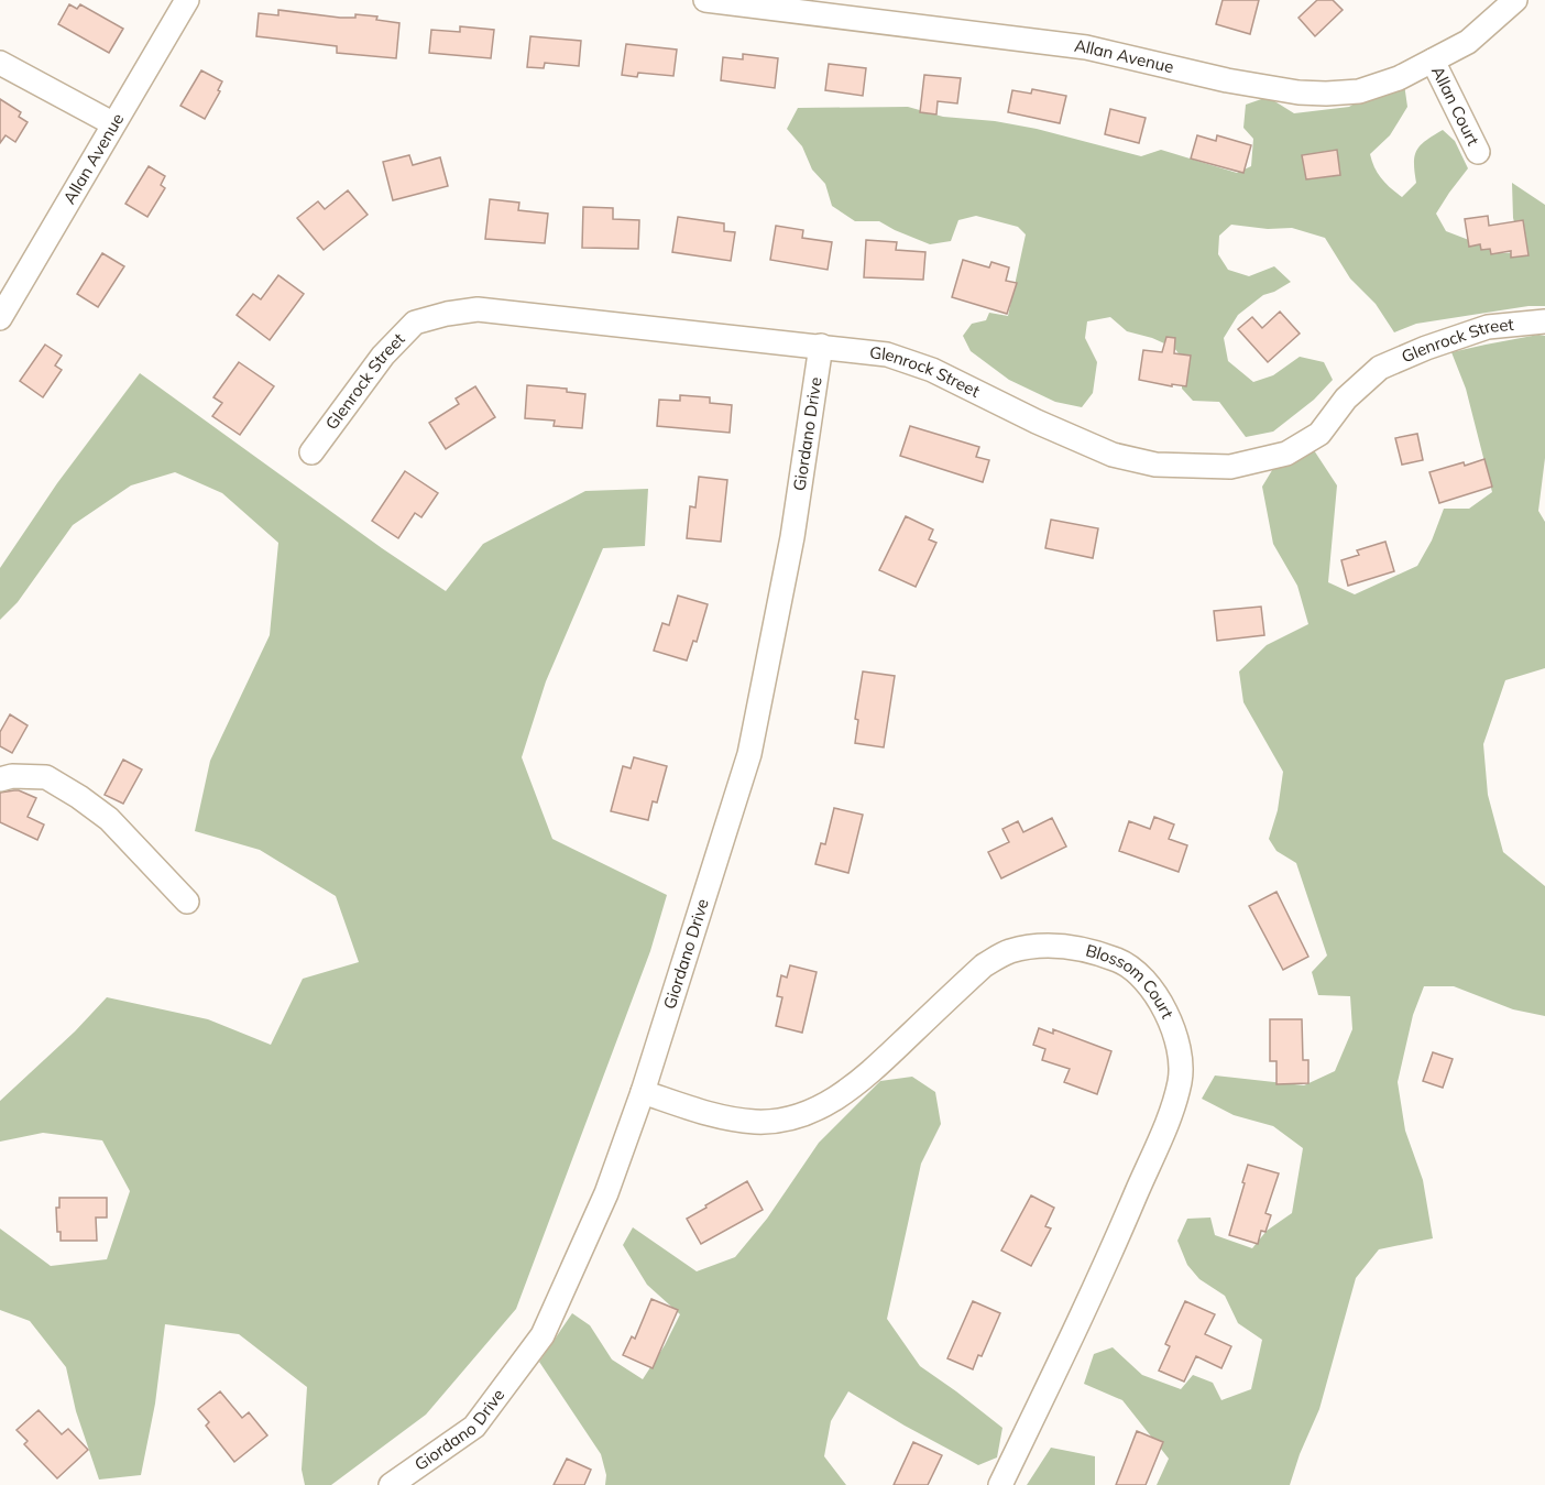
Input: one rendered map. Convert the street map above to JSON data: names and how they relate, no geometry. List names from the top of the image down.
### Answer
{
  "streets": {
    "street": [
      "Allan Avenue",
      "Allan Court",
      "Glenrock Street",
      "Giordano Drive",
      "Blossom Court"
    ]
  },
  "crossings": [
    ["Allan Avenue", "Allan Court"],
    ["Glenrock Street", "Giordano Drive"],
    ["Giordano Drive", "Blossom Court"]
  ]
}
